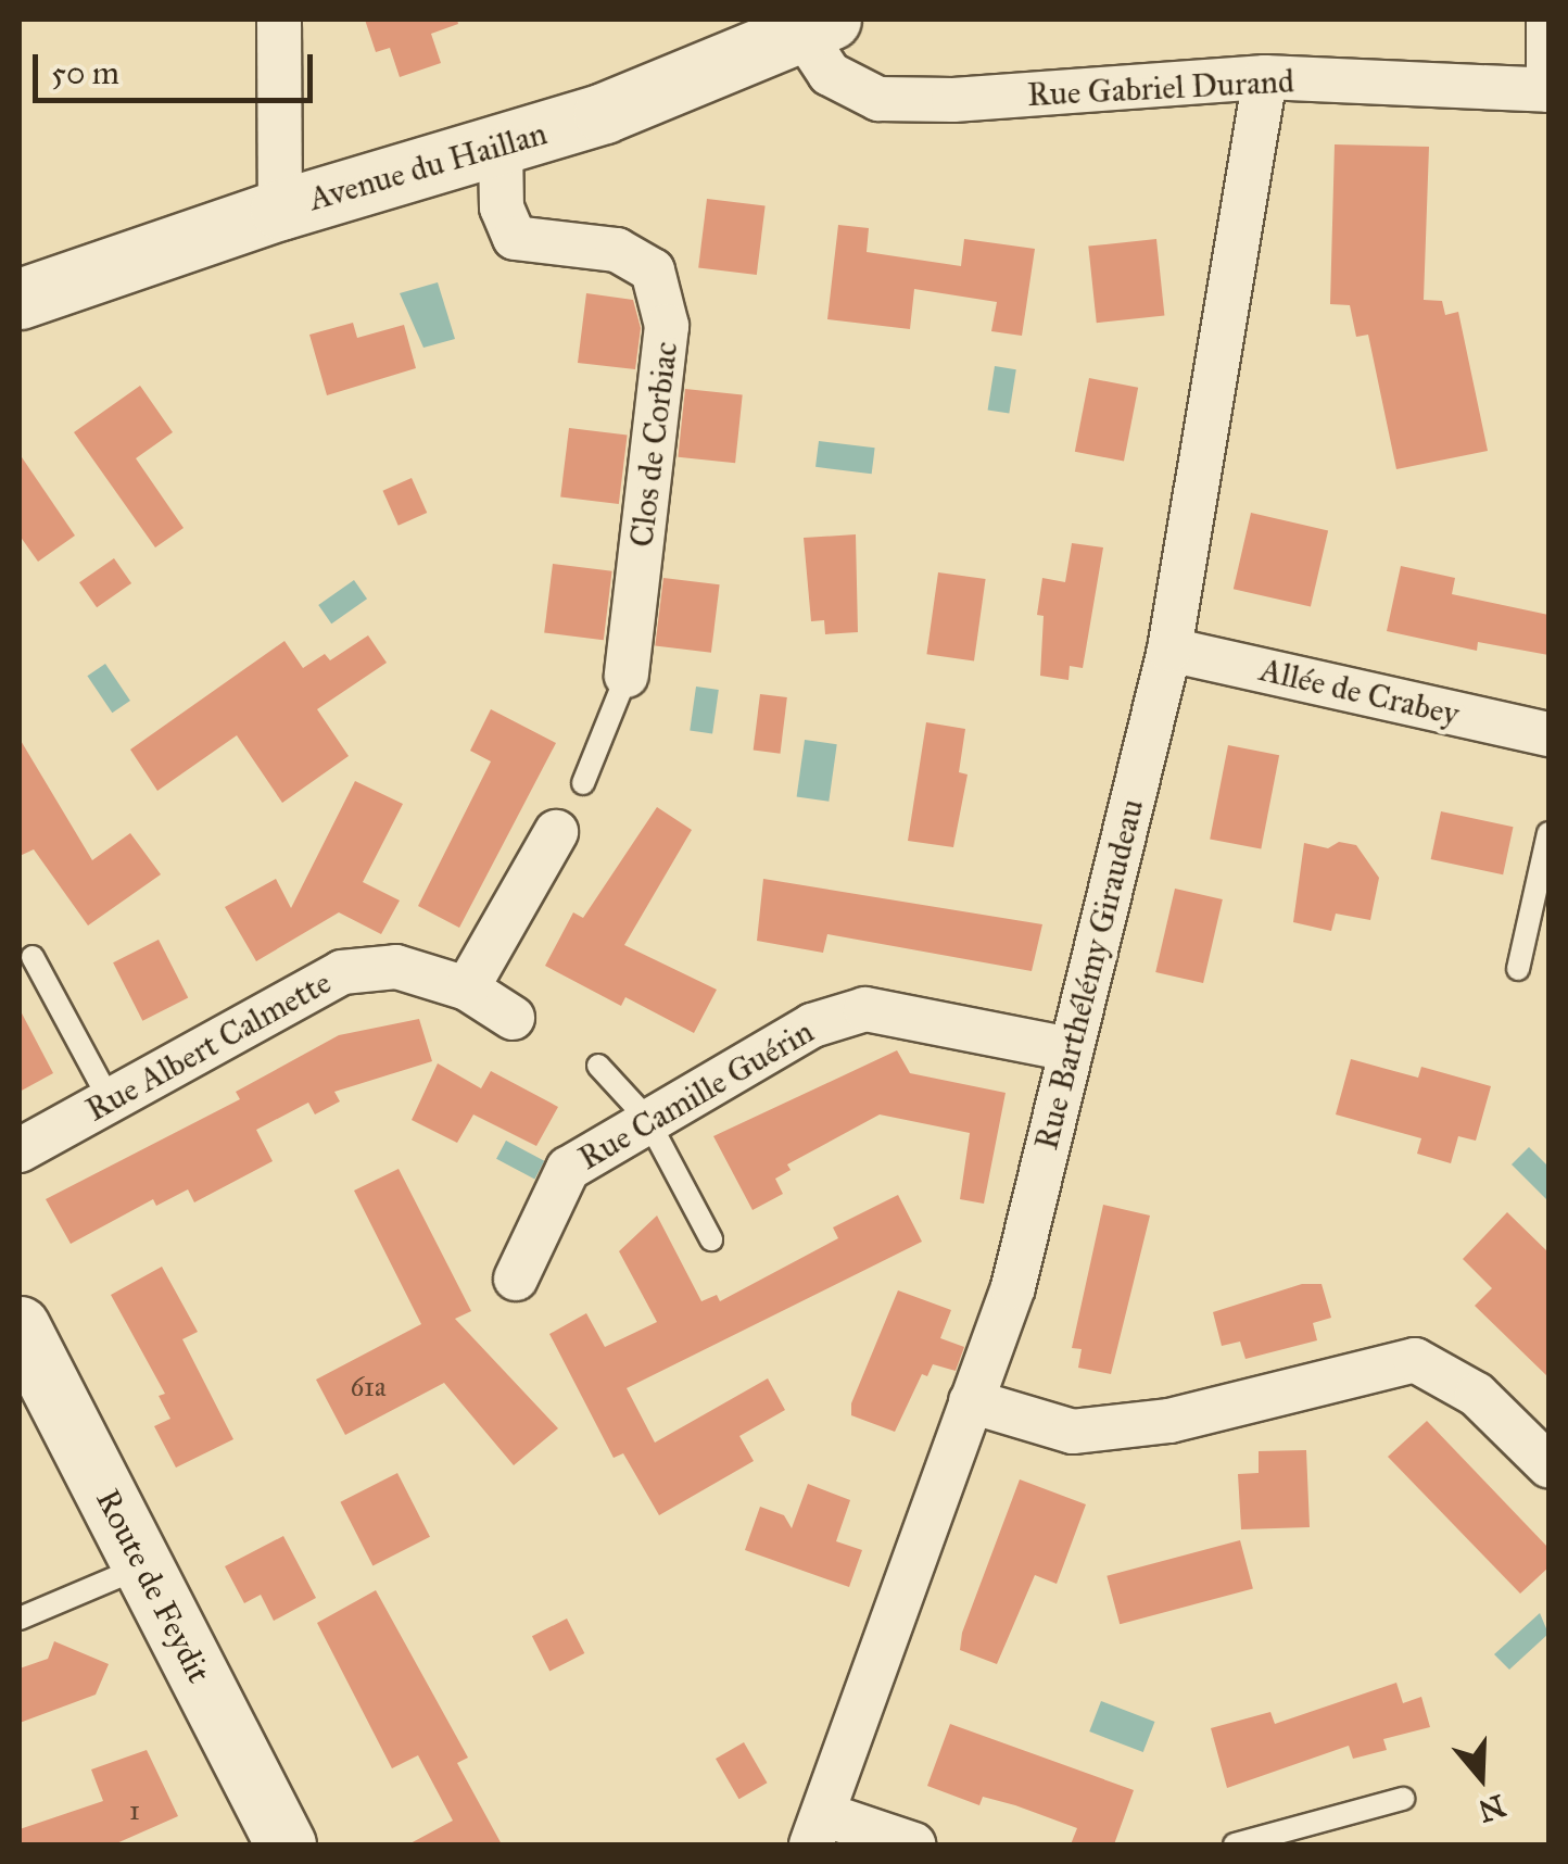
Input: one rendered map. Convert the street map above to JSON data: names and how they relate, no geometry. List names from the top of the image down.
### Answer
{
  "streets": {
    "street": [
      "Rue Gabriel Durand",
      "Avenue du Haillan",
      "Clos de Corbiac",
      "Allée de Crabey",
      "Rue Barthélémy Giraudeau",
      "Rue Albert Calmette",
      "Rue Camille Guérin",
      "Route de Feydit"
    ]
  },
  "crossings": [
    ["Rue Gabriel Durand", "Avenue du Haillan"],
    ["Rue Gabriel Durand", "Rue Barthélémy Giraudeau"],
    ["Avenue du Haillan", "Clos de Corbiac"],
    ["Allée de Crabey", "Rue Barthélémy Giraudeau"],
    ["Rue Barthélémy Giraudeau", "Rue Camille Guérin"]
  ],
  "house_numbers": ["61a", "1"],
  "scale_bar": "50 m",
  "north": "bottom"
}
